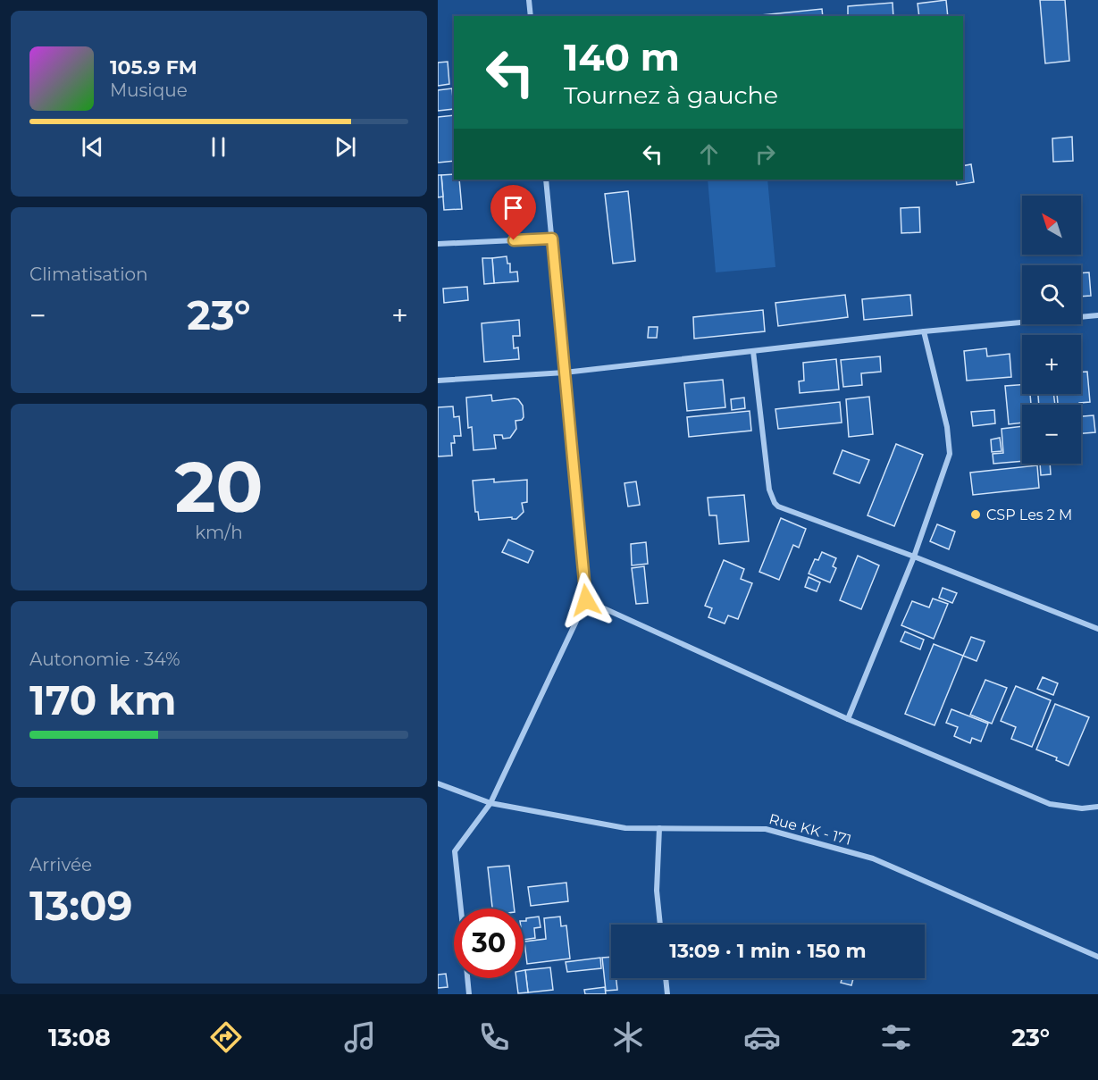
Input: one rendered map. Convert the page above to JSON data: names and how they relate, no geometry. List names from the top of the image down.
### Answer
{
  "streets": {
    "street": ["Rue KK - 171"]
  },
  "places": ["CSP Les 2 M"],
  "north": "top left",
  "page": {
    "turn": ["140 m", "Tournez à gauche"],
    "song": ["105.9 FM", "Musique"],
    "map_buttons": ["+", "−"],
    "tile": [
      "Climatisation",
      ["20", "km/h"],
      ["Autonomie · 34%", "170 km"],
      ["Arrivée", "13:09"]
    ],
    "heat": ["−", "23°", "+"],
    "limit": "30",
    "trip": "13:09 · 1 min · 150 m",
    "tabs": ["13:08", "23°"]
  }
}
